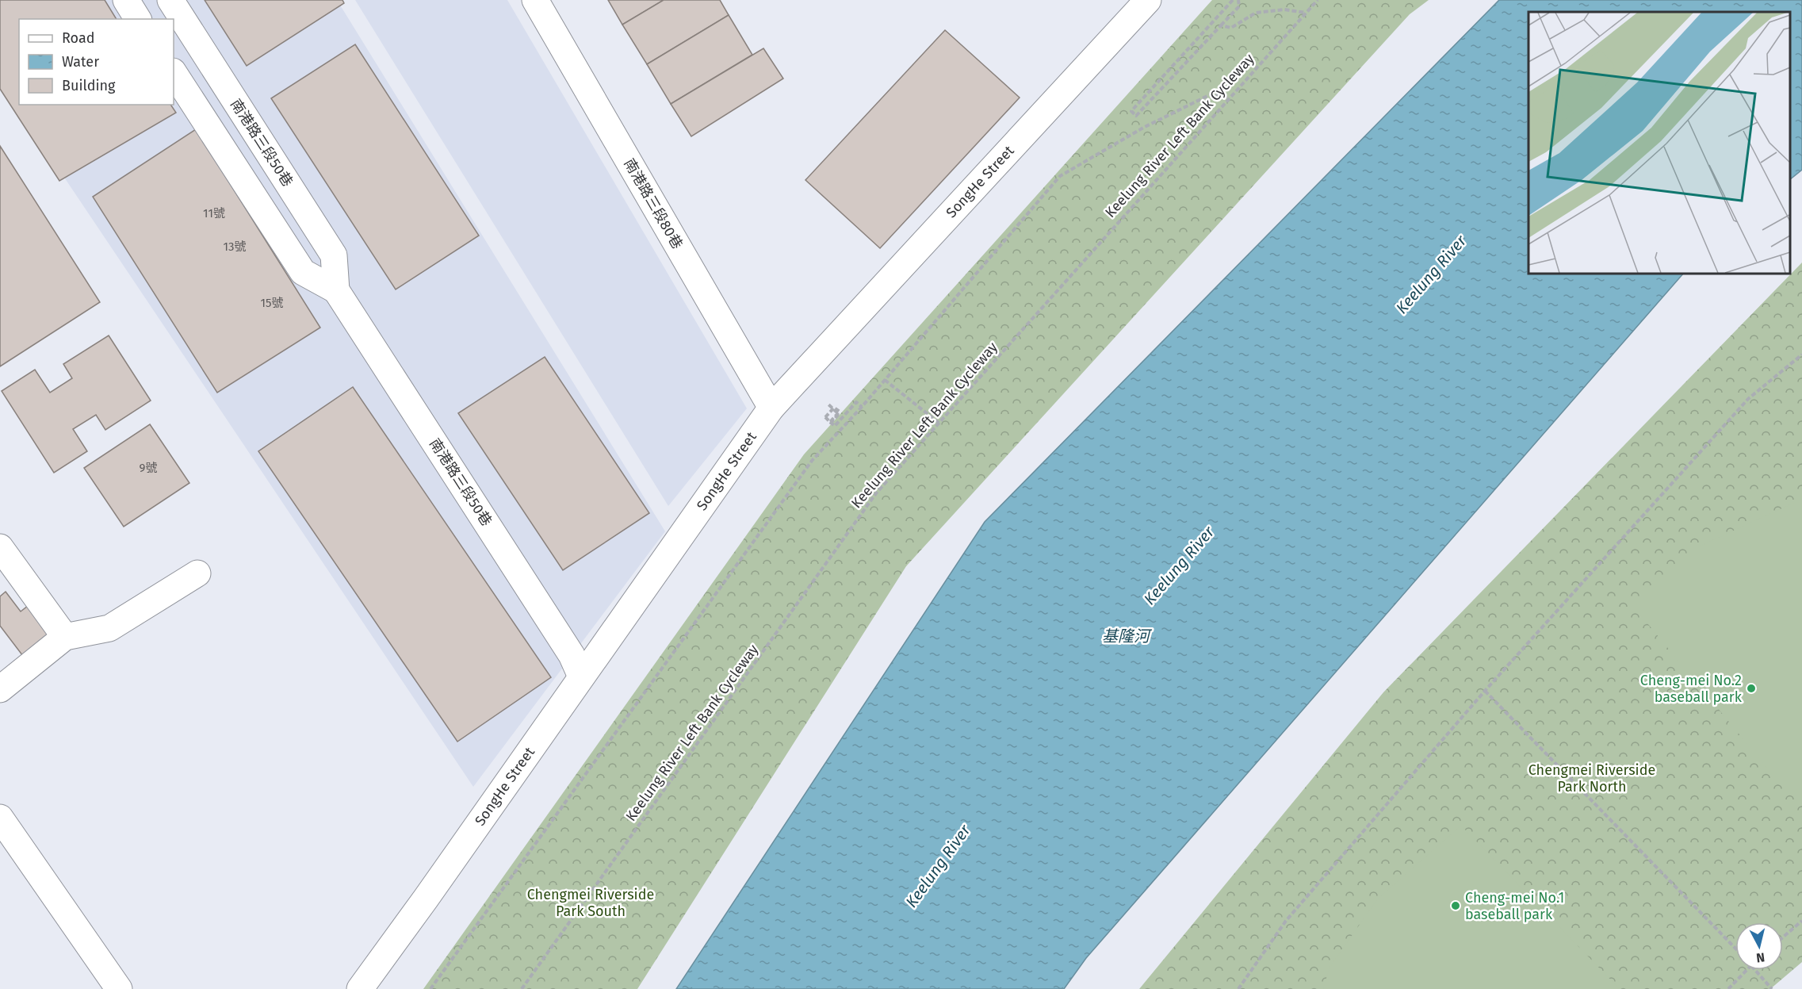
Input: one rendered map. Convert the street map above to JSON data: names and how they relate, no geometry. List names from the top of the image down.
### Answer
{
  "streets": {
    "street": ["南港路三段50巷", "SongHe Street", "南港路三段80巷"],
    "path": ["Keelung River Left Bank Cycleway"]
  },
  "crossings": [
    ["南港路三段50巷", "SongHe Street"],
    ["SongHe Street", "南港路三段80巷"]
  ],
  "water": ["Keelung River", "基隆河"],
  "parks": ["Chengmei Riverside Park North", "Chengmei Riverside Park South"],
  "places": ["Cheng-mei No.2 baseball park", "Cheng-mei No.1 baseball park"],
  "house_numbers": [
    "11號",
    "13號",
    "15號",
    "9號"
  ],
  "legend": ["Road", "Water", "Building"],
  "north": "bottom"
}
